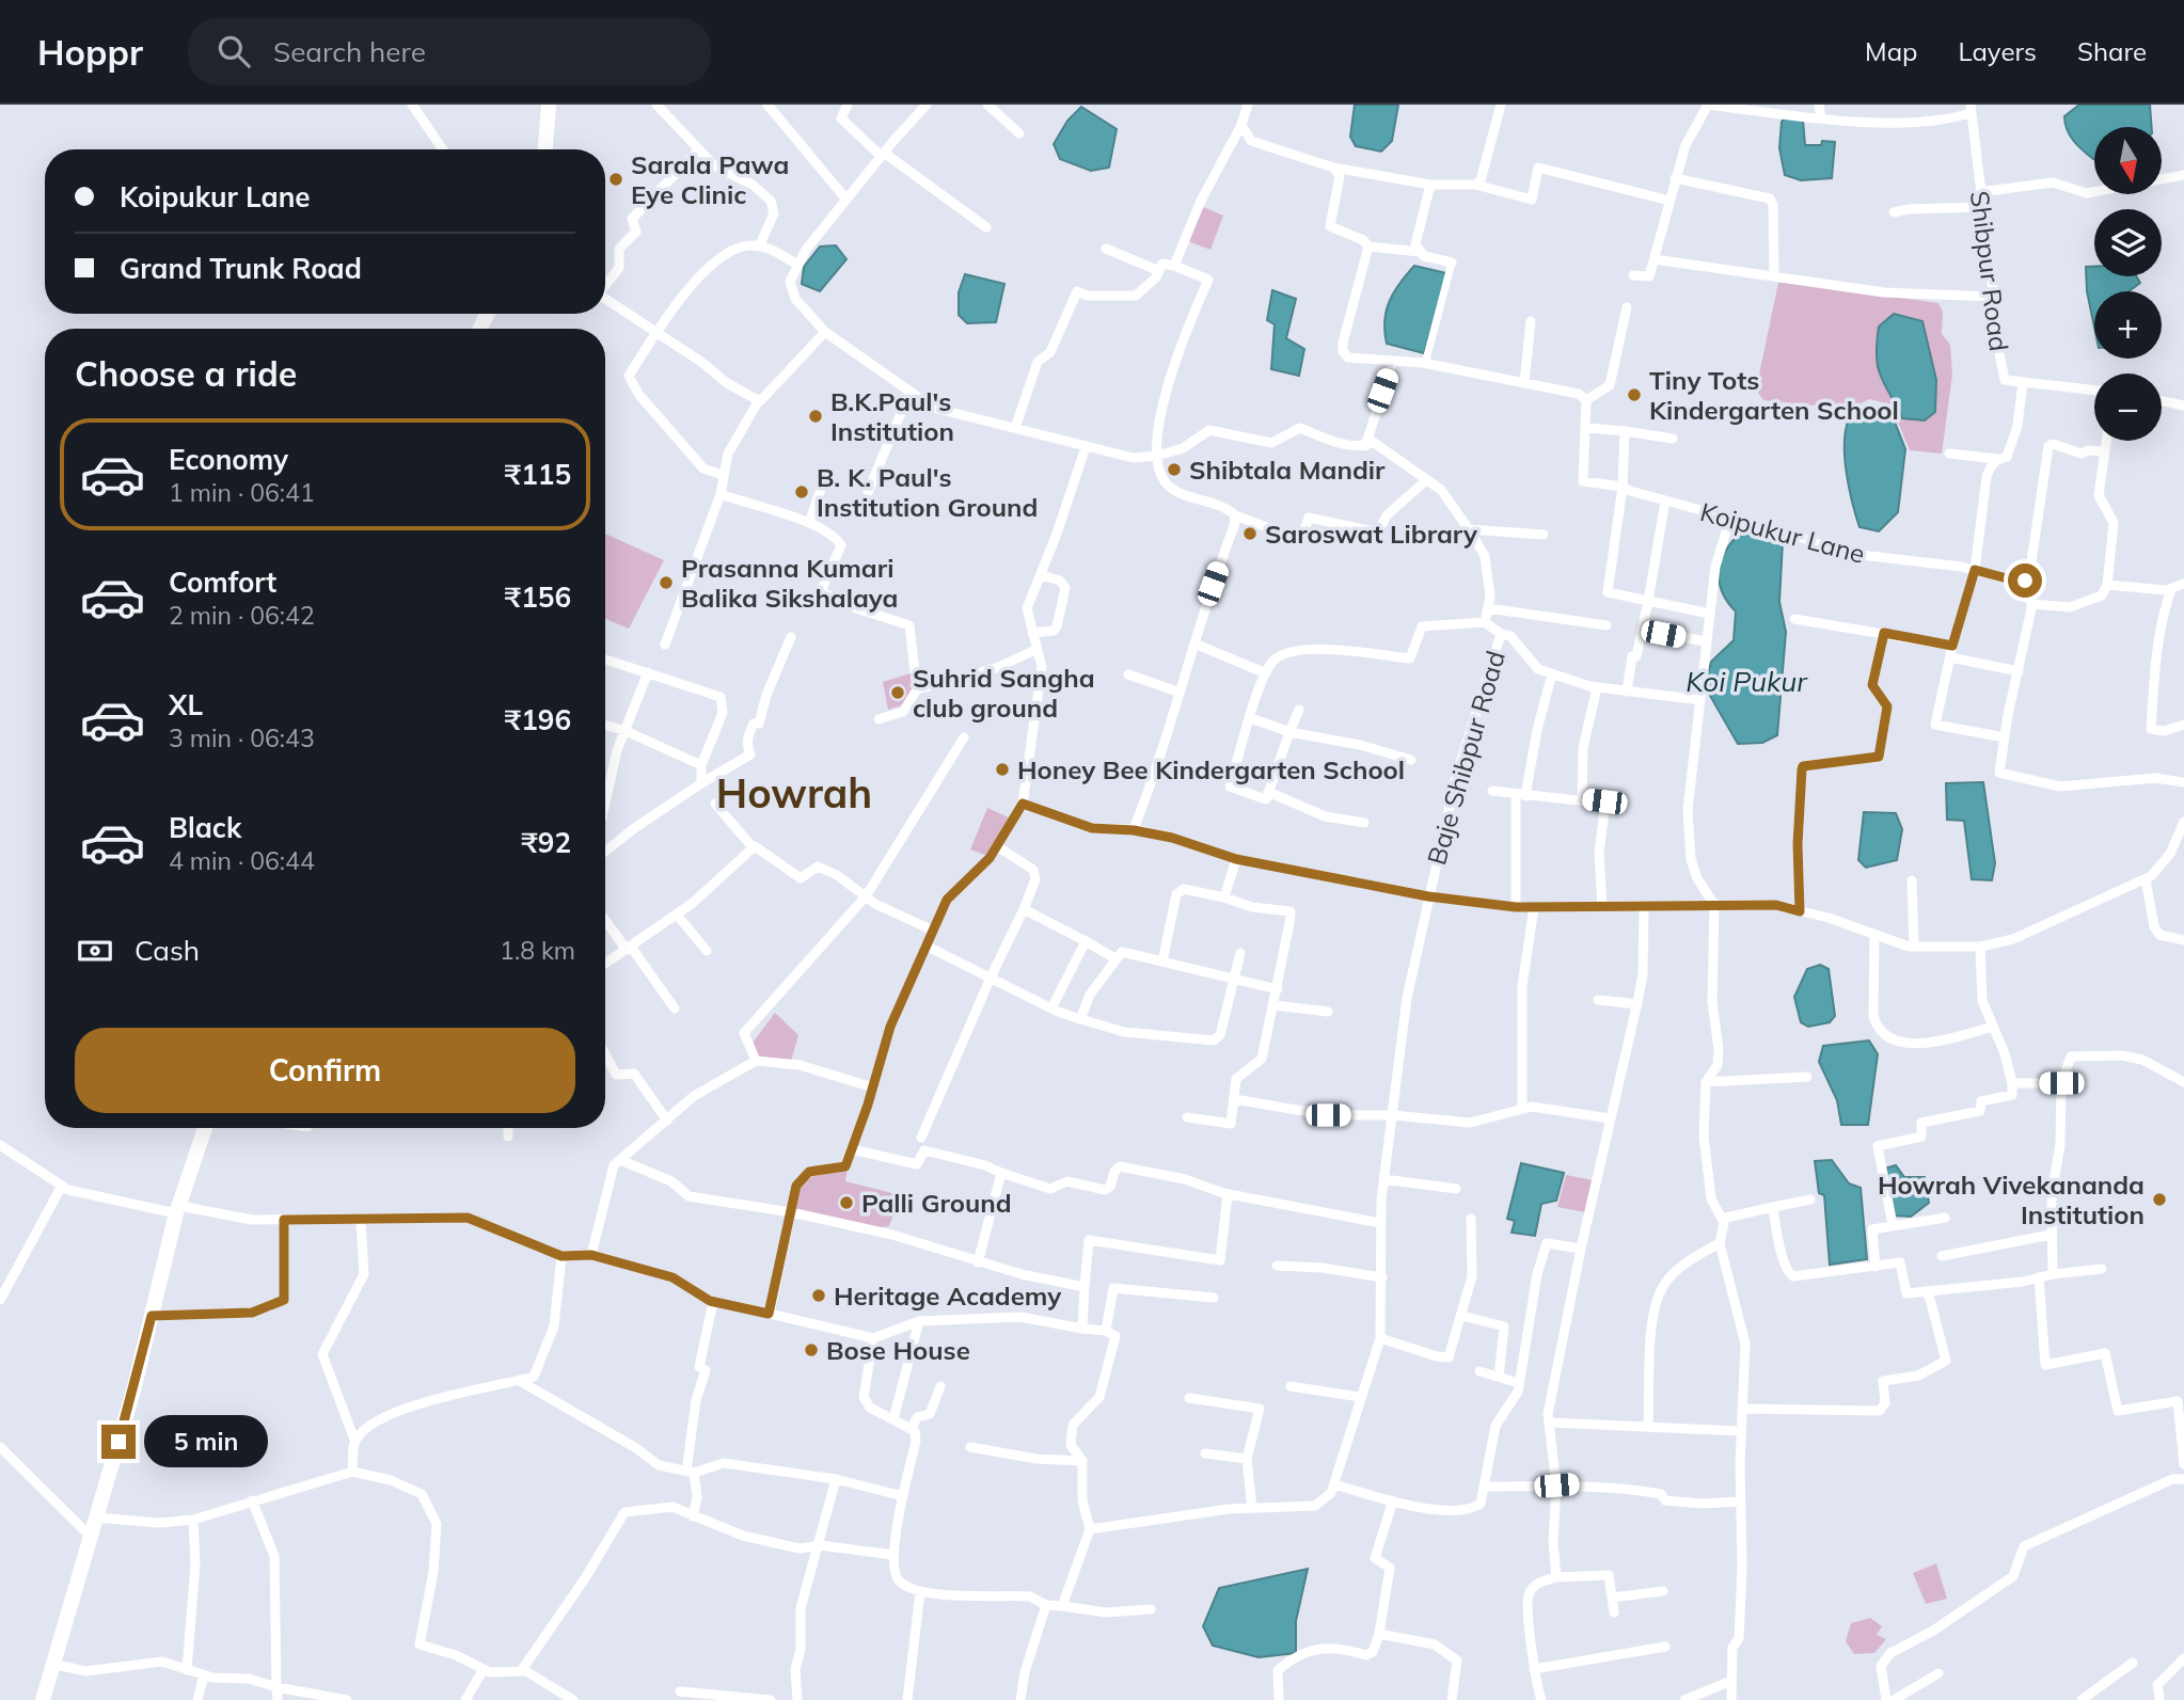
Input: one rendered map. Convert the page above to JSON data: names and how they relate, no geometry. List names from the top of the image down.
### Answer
{
  "streets": {
    "street": ["Shibpur Road", "Koipukur Lane", "Baje Shibpur Road"]
  },
  "districts": ["Howrah"],
  "water": ["Koi Pukur"],
  "places": [
    "Sarala Pawa Eye Clinic",
    "Tiny Tots Kindergarten School",
    "B.K.Paul's Institution",
    "Shibtala Mandir",
    "B. K. Paul's Institution Ground",
    "Saroswat Library",
    "Prasanna Kumari Balika Sikshalaya",
    "Suhrid Sangha club ground",
    "Honey Bee Kindergarten School",
    "Howrah Vivekananda Institution",
    "Palli Ground",
    "Heritage Academy",
    "Bose House"
  ],
  "north": "bottom",
  "page": {
    "header": "Hoppr",
    "search": "Search here",
    "nav": ["Map", "Layers", "Share"],
    "map_buttons": ["+", "−"],
    "banner": ["Koipukur Lane", "Grand Trunk Road"],
    "heading": "Choose a ride",
    "list": [
      {
        "name": "Economy",
        "note": "1 min · 06:41",
        "value": "₹115"
      },
      {
        "name": "Comfort",
        "note": "2 min · 06:42",
        "value": "₹156"
      },
      {
        "name": "XL",
        "note": "3 min · 06:43",
        "value": "₹196"
      },
      {
        "name": "Black",
        "note": "4 min · 06:44",
        "value": "₹92"
      }
    ],
    "pay": ["Cash", "1.8 km"],
    "buttons": "Confirm",
    "bubble": "5 min"
  }
}
